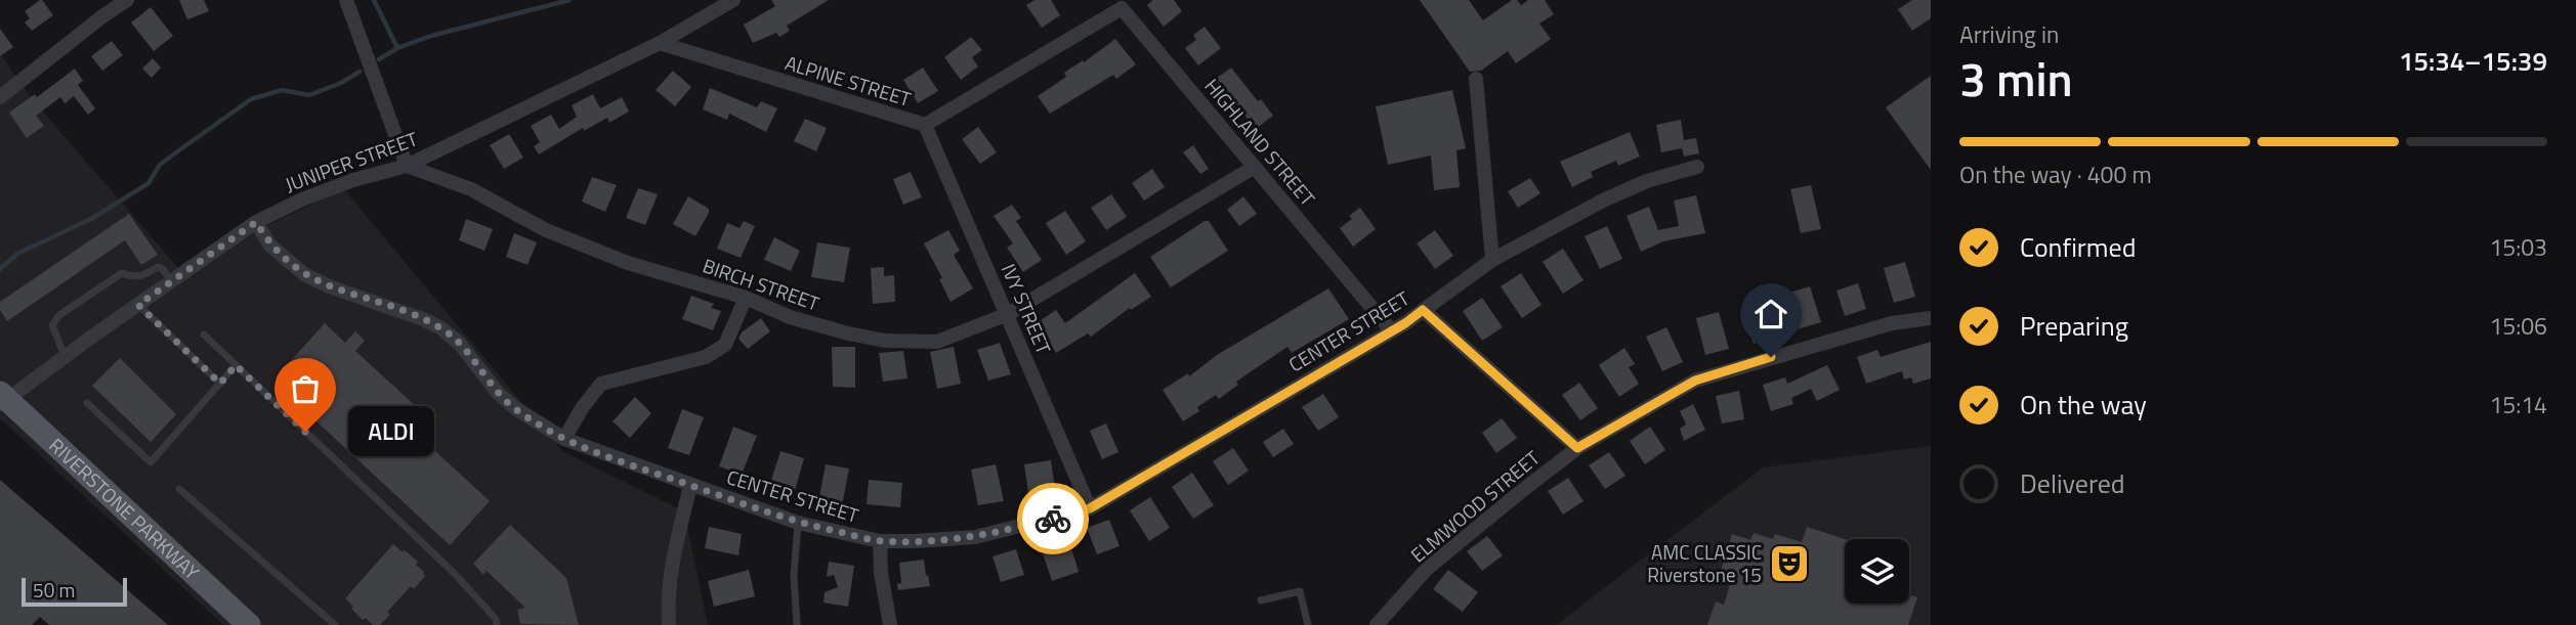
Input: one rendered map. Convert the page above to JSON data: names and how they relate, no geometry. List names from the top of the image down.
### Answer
{
  "streets": {
    "main road": ["RIVERSTONE PARKWAY"],
    "street": [
      "ALPINE STREET",
      "HIGHLAND STREET",
      "JUNIPER STREET",
      "BIRCH STREET",
      "IVY STREET",
      "CENTER STREET",
      "ELMWOOD STREET"
    ]
  },
  "crossings": [
    ["ALPINE STREET", "HIGHLAND STREET"],
    ["ALPINE STREET", "JUNIPER STREET"],
    ["ALPINE STREET", "IVY STREET"],
    ["HIGHLAND STREET", "BIRCH STREET"],
    ["HIGHLAND STREET", "CENTER STREET"],
    ["JUNIPER STREET", "BIRCH STREET"],
    ["JUNIPER STREET", "CENTER STREET"],
    ["JUNIPER STREET", "RIVERSTONE PARKWAY"],
    ["BIRCH STREET", "IVY STREET"],
    ["IVY STREET", "CENTER STREET"]
  ],
  "places": {
    "other": ["ALDI"],
    "theatre": ["AMC CLASSIC Riverstone 15"]
  },
  "scale_bar": "50 m",
  "page": {
    "heading": ["3 min", "Arriving in", "15:34–15:39"],
    "bar": "On the way · 400 m",
    "list": [
      ["Confirmed", "15:03"],
      ["Preparing", "15:06"],
      ["On the way", "15:14"],
      "Delivered"
    ],
    "bubble": "ALDI",
    "scale": "50 m"
  }
}
